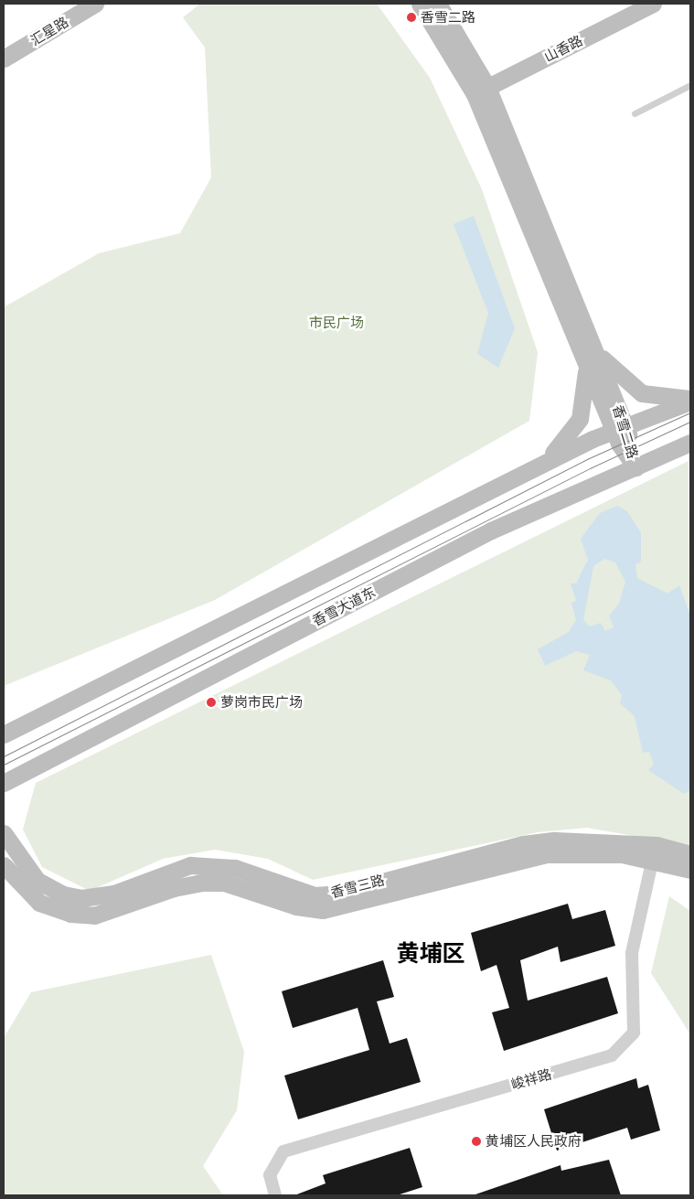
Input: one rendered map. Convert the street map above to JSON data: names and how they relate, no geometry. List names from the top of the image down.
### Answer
{
  "streets": {
    "street": [
      "汇星路",
      "山香路",
      "香雪二路",
      "香雪大道东",
      "香雪三路",
      "峻祥路"
    ]
  },
  "crossings": [
    ["山香路", "香雪二路"],
    ["香雪二路", "香雪大道东"],
    ["香雪三路", "峻祥路"]
  ],
  "districts": ["黄埔区"],
  "parks": ["市民广场"],
  "places": ["香雪二路", "萝岗市民广场", "黄埔区人民政府"]
}
